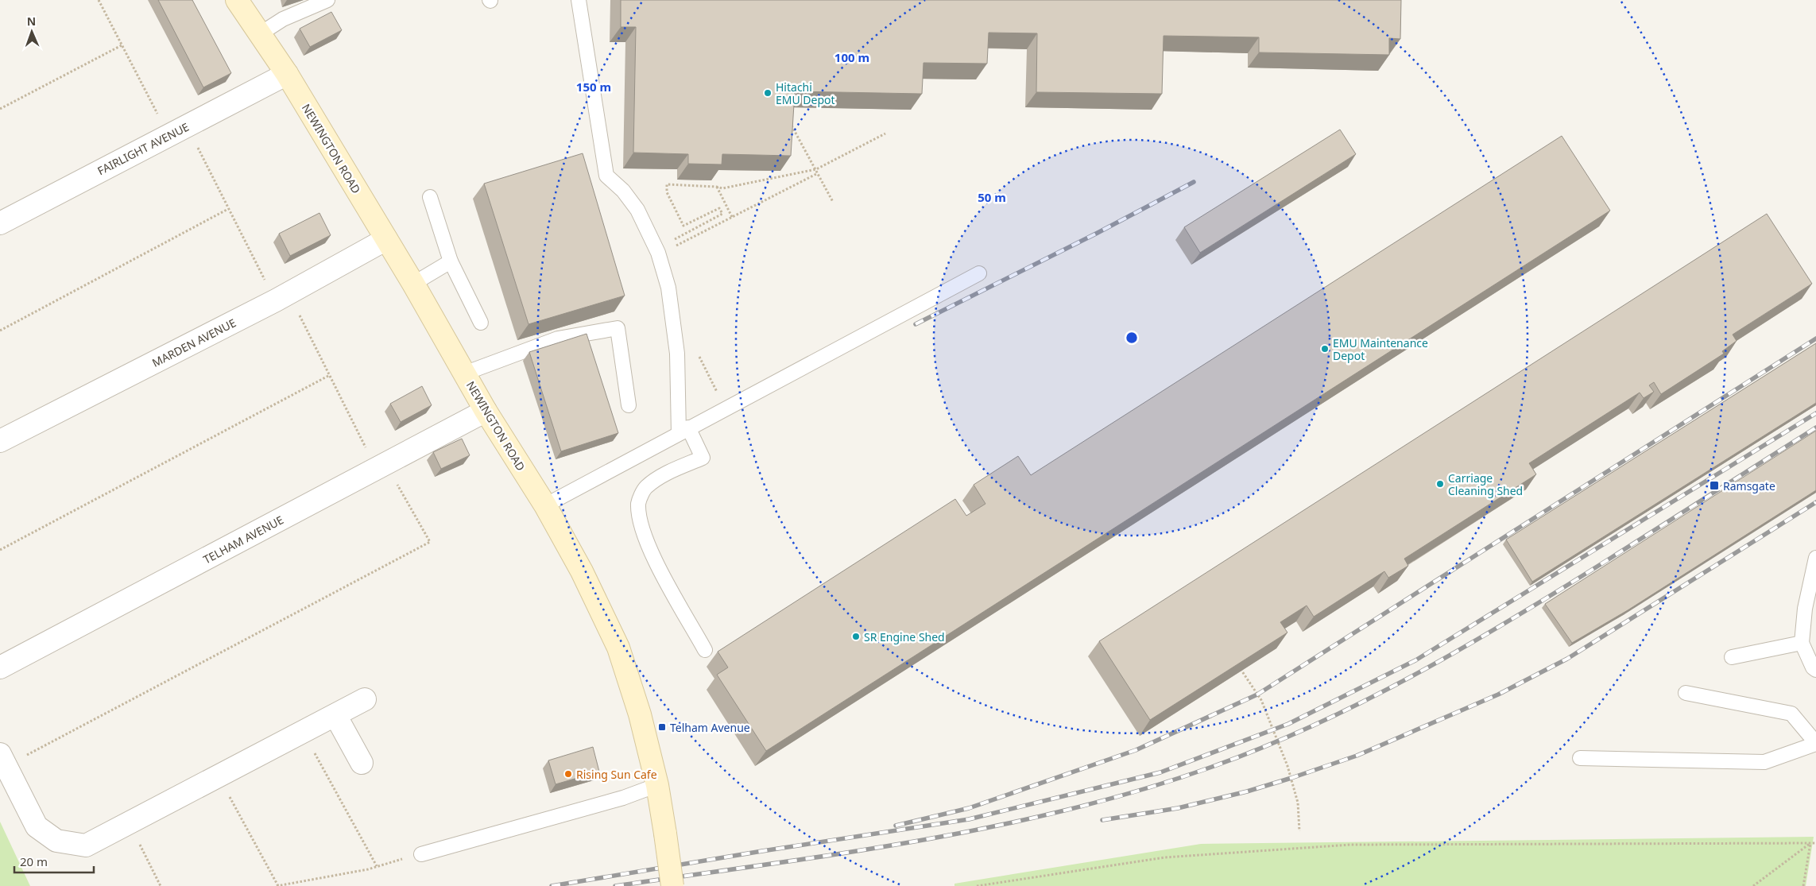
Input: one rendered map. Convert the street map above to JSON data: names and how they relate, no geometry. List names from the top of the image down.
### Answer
{
  "streets": {
    "main road": ["NEWINGTON ROAD"],
    "street": ["FAIRLIGHT AVENUE", "MARDEN AVENUE", "TELHAM AVENUE"]
  },
  "crossings": [
    ["FAIRLIGHT AVENUE", "NEWINGTON ROAD"],
    ["NEWINGTON ROAD", "MARDEN AVENUE"],
    ["NEWINGTON ROAD", "TELHAM AVENUE"]
  ],
  "places": {
    "other": [
      "Hitachi EMU Depot",
      "EMU Maintenance Depot",
      "Carriage Cleaning Shed",
      "SR Engine Shed",
      "Rising Sun Cafe"
    ],
    "transit": ["Ramsgate", "Telham Avenue"]
  },
  "scale_bar": "20 m",
  "north": "top",
  "rings": ["100 m", "150 m", "50 m"]
}
